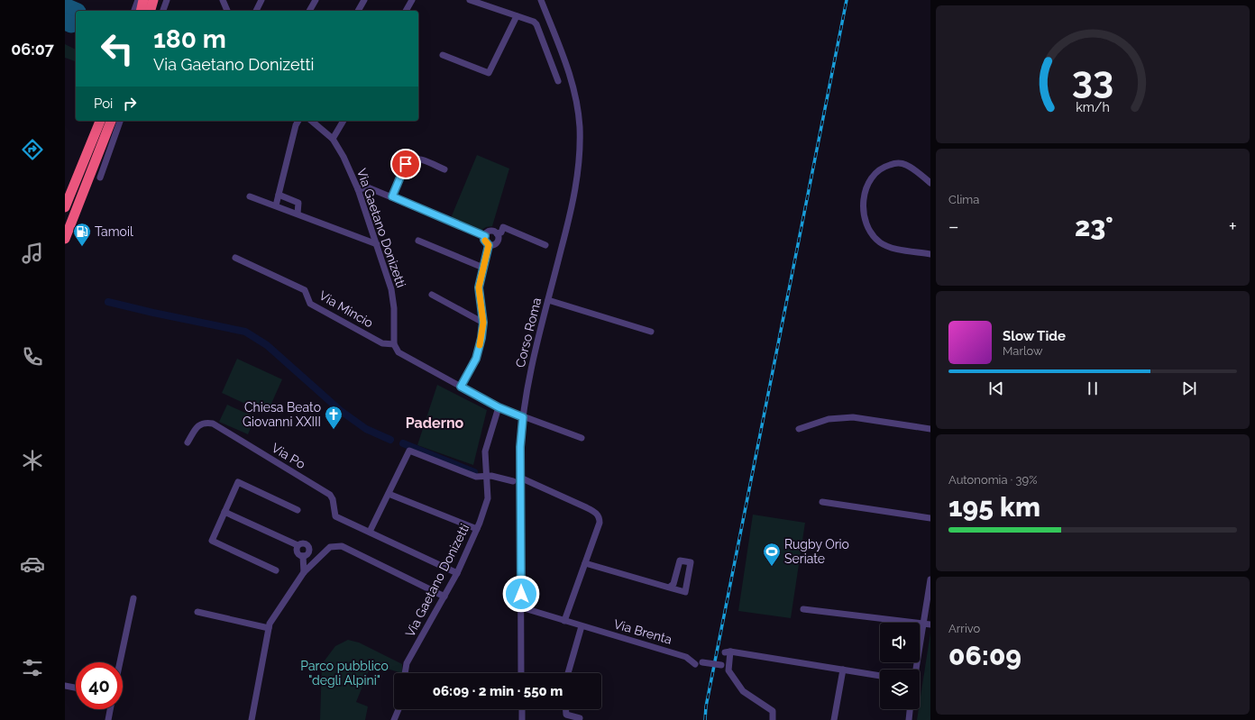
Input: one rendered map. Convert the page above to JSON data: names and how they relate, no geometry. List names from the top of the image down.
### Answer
{
  "streets": {
    "street": [
      "Via Gaetano Donizetti",
      "Via Mincio",
      "Corso Roma",
      "Via Po",
      "Via Brenta"
    ]
  },
  "crossings": [
    ["Via Gaetano Donizetti", "Via Mincio"],
    ["Via Gaetano Donizetti", "Via Po"],
    ["Corso Roma", "Via Brenta"]
  ],
  "districts": ["Paderno"],
  "parks": ["Parco pubblico \"degli Alpini\""],
  "places": {
    "fuel station": ["Tamoil"],
    "church": ["Chiesa Beato Giovanni XXIII"],
    "sports": ["Rugby Orio Seriate"]
  },
  "page": {
    "tabs": "06:07",
    "turn": ["180 m", "Via Gaetano Donizetti"],
    "then": "Poi",
    "tile": [
      "Clima",
      ["Autonomia · 39%", "195 km"],
      ["Arrivo", "06:09"]
    ],
    "heat": ["−", "23°", "+"],
    "song": ["Slow Tide", "Marlow"],
    "limit": "40",
    "trip": "06:09 · 2 min · 550 m",
    "gauge": ["33", "km/h"]
  }
}
